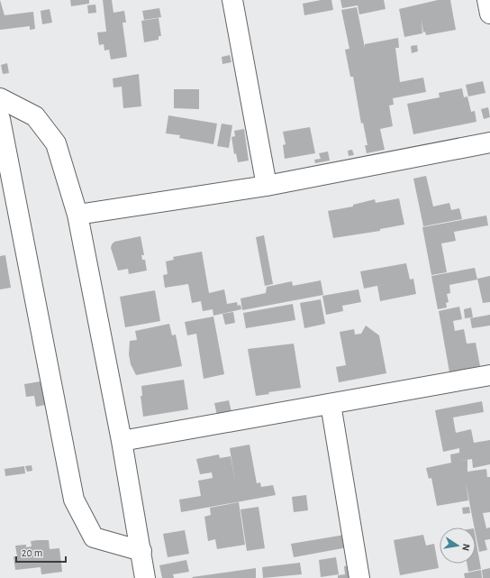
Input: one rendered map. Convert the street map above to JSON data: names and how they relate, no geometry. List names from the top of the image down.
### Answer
{
  "scale_bar": "20 m",
  "north": "right"
}
